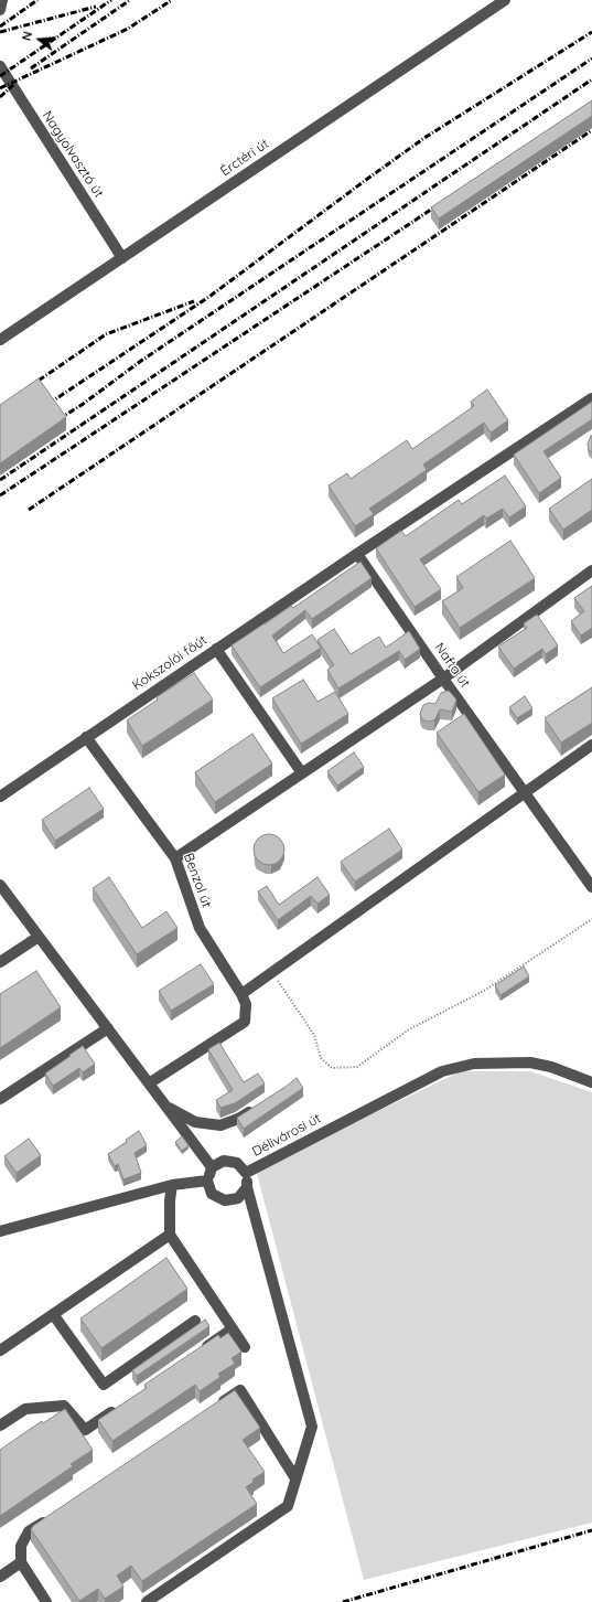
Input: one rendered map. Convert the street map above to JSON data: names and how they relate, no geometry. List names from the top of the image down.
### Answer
{
  "streets": {
    "street": [
      "Nagyolvasztó út",
      "Érctéri út",
      "Kokszolói főút",
      "Nafta út",
      "Benzol út",
      "Délivárosi út"
    ]
  },
  "crossings": [
    ["Nagyolvasztó út", "Érctéri út"],
    ["Kokszolói főút", "Nafta út"],
    ["Kokszolói főút", "Benzol út"]
  ],
  "north": "left"
}
